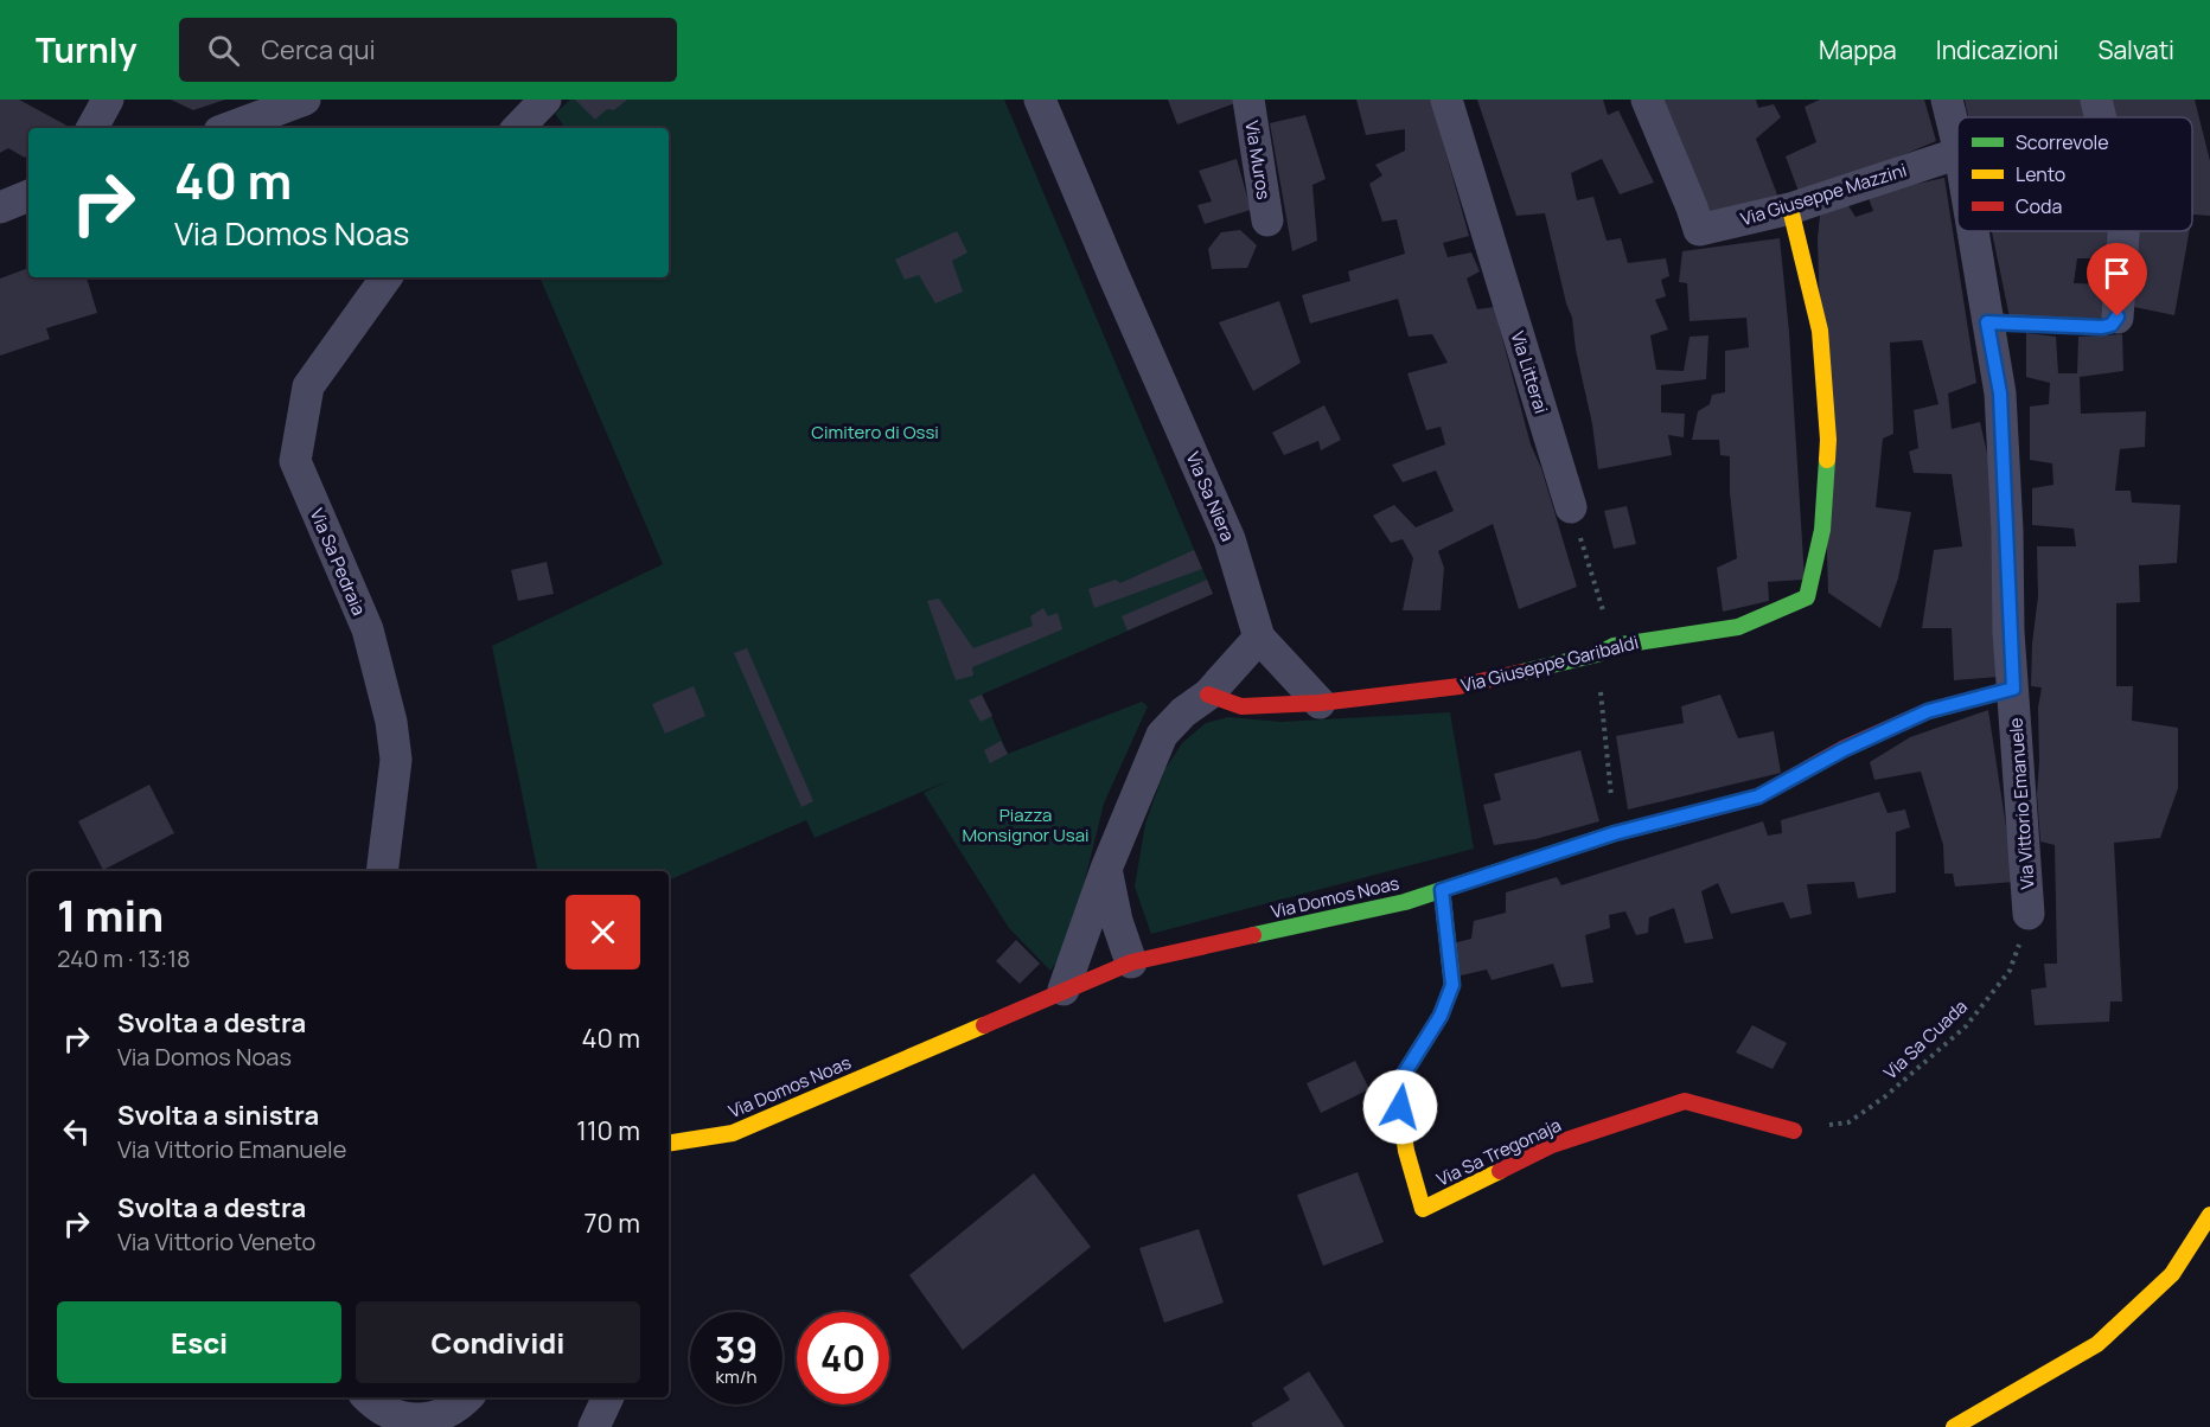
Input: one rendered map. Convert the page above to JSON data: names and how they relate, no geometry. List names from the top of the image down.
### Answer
{
  "streets": {
    "street": [
      "Via Muros",
      "Via Giuseppe Mazzini",
      "Via Litterai",
      "Via Sa Niera",
      "Via Sa Pedraia",
      "Via Giuseppe Garibaldi",
      "Via Vittorio Emanuele",
      "Via Domos Noas",
      "Via Sa Tregonaja"
    ],
    "path": ["Via Sa Cuada"]
  },
  "crossings": [
    ["Via Giuseppe Mazzini", "Via Giuseppe Garibaldi"],
    ["Via Vittorio Emanuele", "Via Domos Noas"],
    ["Via Vittorio Emanuele", "Via Sa Cuada"],
    ["Via Domos Noas", "Via Sa Tregonaja"],
    ["Via Sa Cuada", "Via Sa Tregonaja"]
  ],
  "parks": ["Cimitero di Ossi", "Piazza Monsignor Usai"],
  "legend": ["Scorrevole", "Lento", "Coda"],
  "page": {
    "header": "Turnly",
    "search": "Cerca qui",
    "nav": ["Mappa", "Indicazioni", "Salvati"],
    "turn": ["40 m", "Via Domos Noas"],
    "heading": ["1 min", "240 m · 13:18"],
    "list": [
      {
        "name": "Svolta a destra",
        "note": "Via Domos Noas",
        "value": "40 m"
      },
      {
        "name": "Svolta a sinistra",
        "note": "Via Vittorio Emanuele",
        "value": "110 m"
      },
      {
        "name": "Svolta a destra",
        "note": "Via Vittorio Veneto",
        "value": "70 m"
      }
    ],
    "buttons": ["Esci", "Condividi"],
    "speed": "39 km/h",
    "limit": "40"
  }
}
